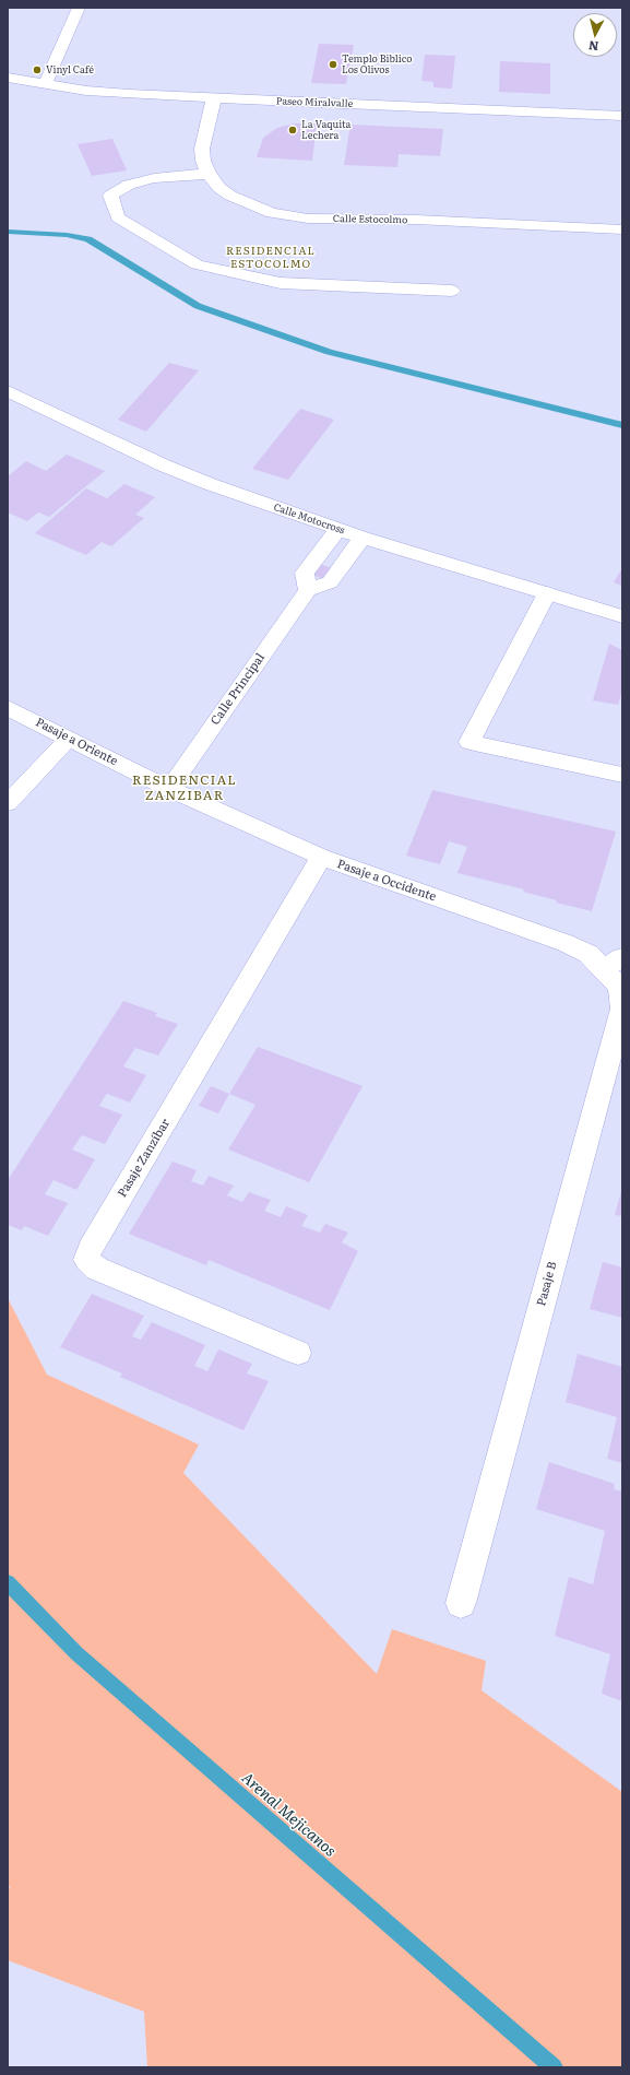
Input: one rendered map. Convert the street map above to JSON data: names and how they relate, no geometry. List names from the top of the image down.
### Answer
{
  "streets": {
    "street": [
      "Paseo Miralvalle",
      "Calle Estocolmo",
      "Calle Motocross",
      "Calle Principal",
      "Pasaje a Oriente",
      "Pasaje a Occidente",
      "Pasaje Zanzíbar",
      "Pasaje B"
    ]
  },
  "crossings": [
    ["Paseo Miralvalle", "Calle Estocolmo"],
    ["Calle Principal", "Pasaje a Oriente"],
    ["Calle Principal", "Pasaje a Occidente"],
    ["Pasaje a Oriente", "Pasaje a Occidente"],
    ["Pasaje a Occidente", "Pasaje Zanzíbar"],
    ["Pasaje a Occidente", "Pasaje B"]
  ],
  "districts": ["RESIDENCIAL ESTOCOLMO", "RESIDENCIAL ZANZIBAR"],
  "water": ["Arenal Mejicanos"],
  "places": ["Templo Biblico Los Olivos", "Vinyl Café", "La Vaquita Lechera"],
  "north": "bottom"
}
